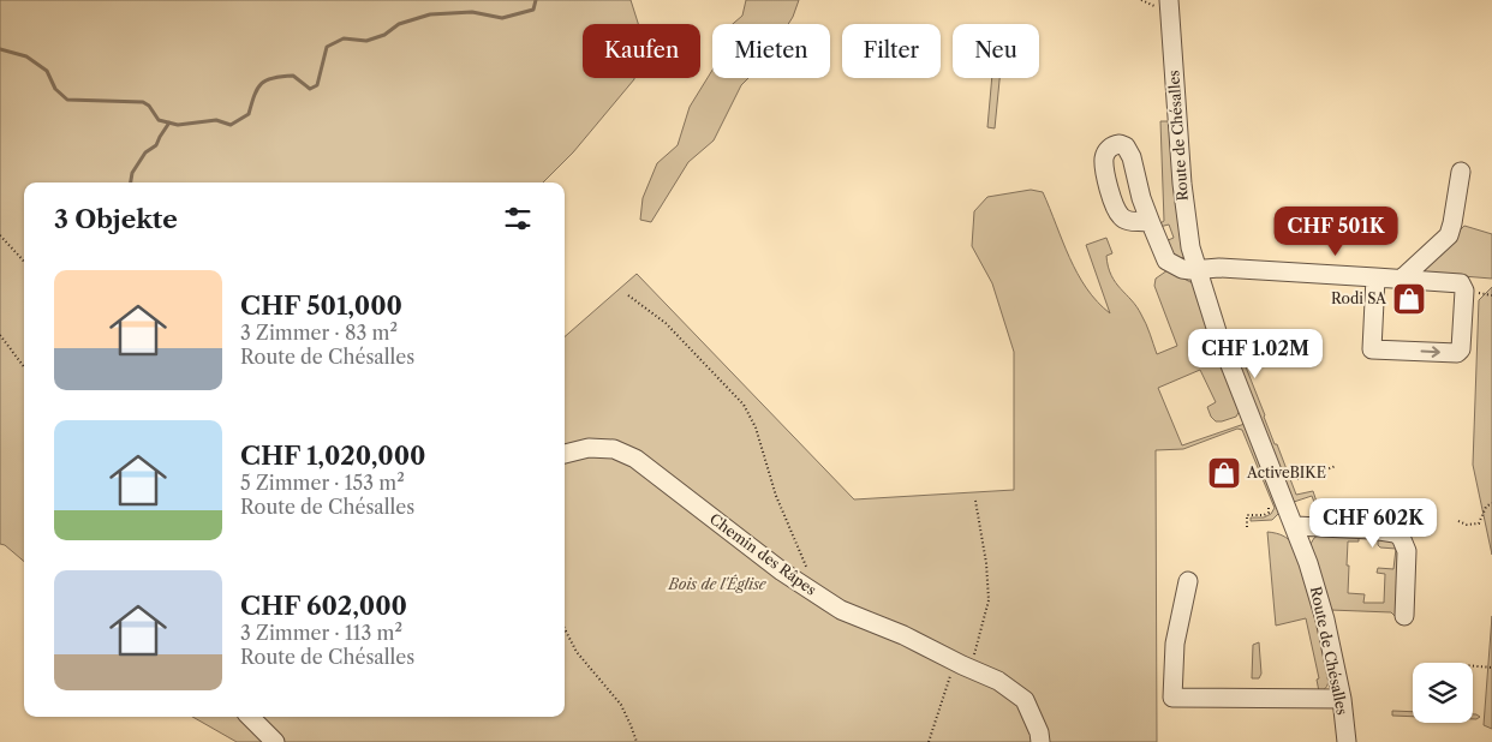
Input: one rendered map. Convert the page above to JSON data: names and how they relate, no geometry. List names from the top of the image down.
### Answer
{
  "streets": {
    "street": ["Route de Chésalles", "Chemin des Râpes"]
  },
  "parks": ["Bois de l'Église"],
  "places": {
    "shop": ["Rodi SA", "ActiveBIKE"]
  },
  "page": {
    "chip": [
      "Kaufen",
      "Mieten",
      "Filter",
      "Neu"
    ],
    "heading": "3 Objekte",
    "price": ["CHF 501K", "CHF 1.02M", "CHF 602K"],
    "list": [
      {
        "name": "CHF 501,000",
        "note": "3 Zimmer · 83 m² · Route de Chésalles"
      },
      {
        "name": "CHF 1,020,000",
        "note": "5 Zimmer · 153 m² · Route de Chésalles"
      },
      {
        "name": "CHF 602,000",
        "note": "3 Zimmer · 113 m² · Route de Chésalles"
      }
    ]
  }
}
